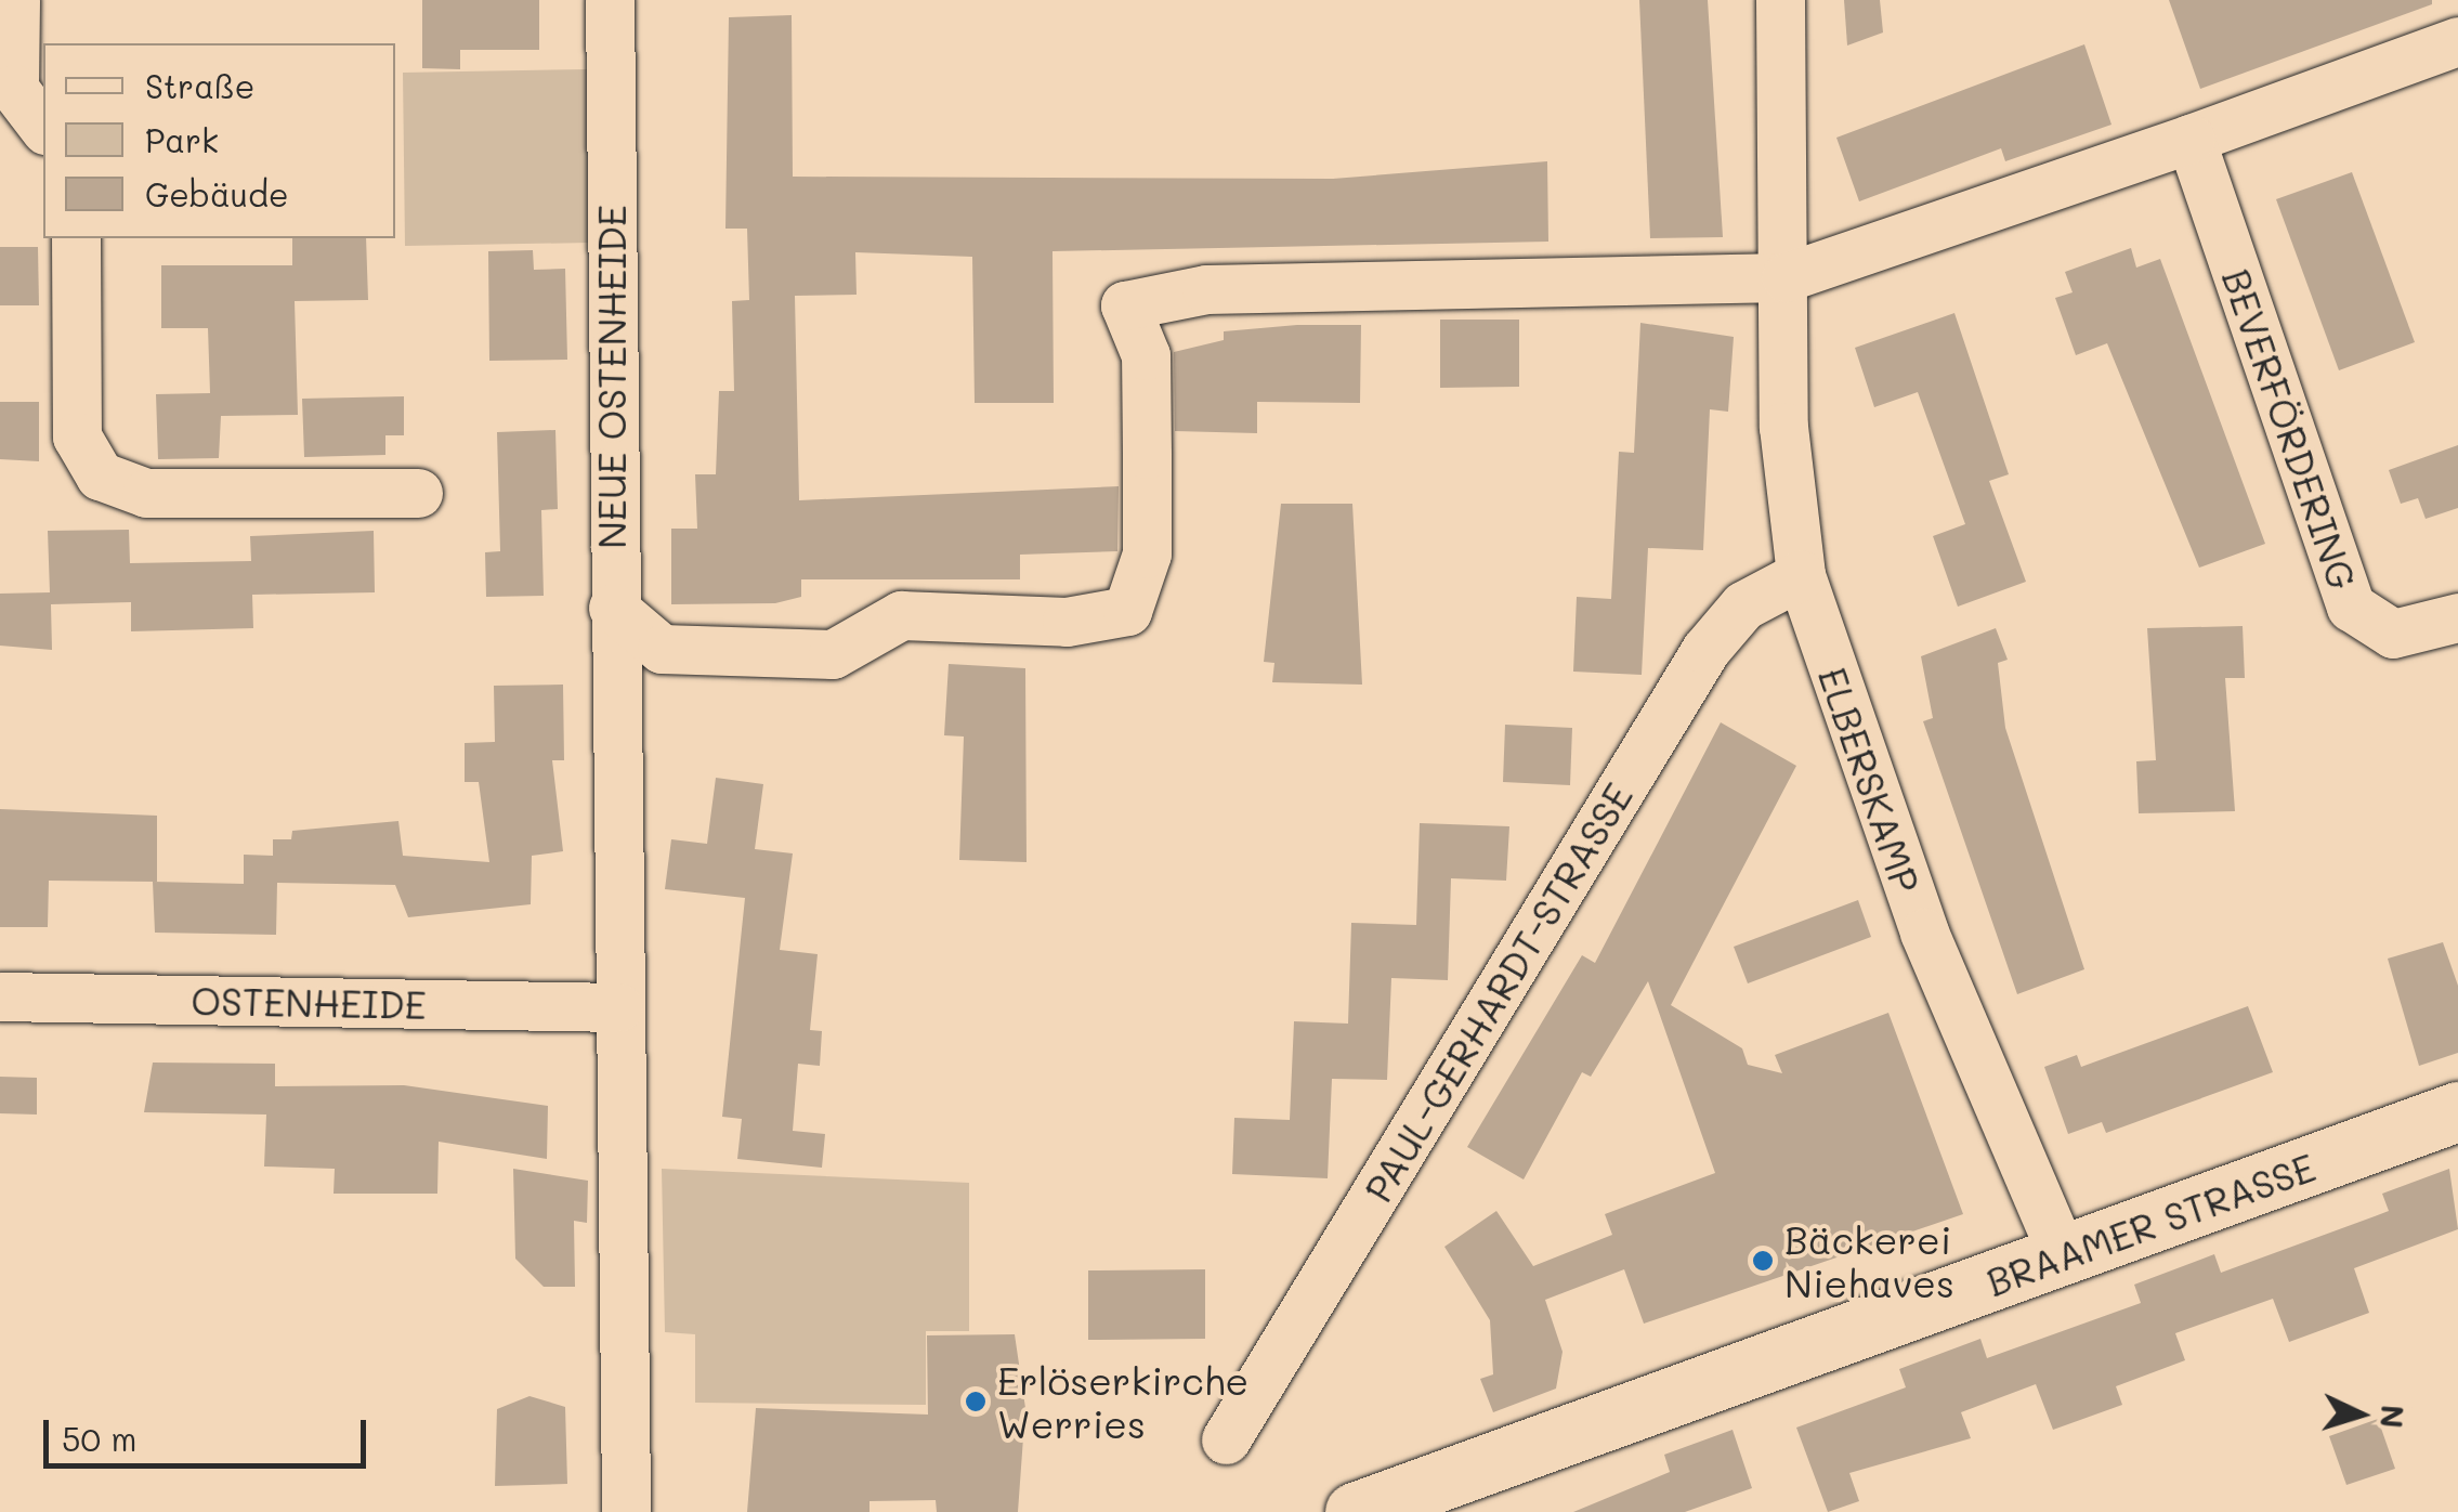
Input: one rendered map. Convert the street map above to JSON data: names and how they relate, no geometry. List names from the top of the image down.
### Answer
{
  "streets": {
    "street": [
      "NEUE OSTENHEIDE",
      "BEVERFÖRDERING",
      "ELBERSKAMP",
      "PAUL-GERHARDT-STRASSE",
      "OSTENHEIDE",
      "BRAAMER STRASSE"
    ]
  },
  "crossings": [
    ["NEUE OSTENHEIDE", "OSTENHEIDE"],
    ["ELBERSKAMP", "PAUL-GERHARDT-STRASSE"],
    ["ELBERSKAMP", "BRAAMER STRASSE"]
  ],
  "places": ["Bäckerei Niehaves", "Erlöserkirche Werries"],
  "legend": ["Straße", "Park", "Gebäude"],
  "scale_bar": "50 m",
  "north": "right"
}
